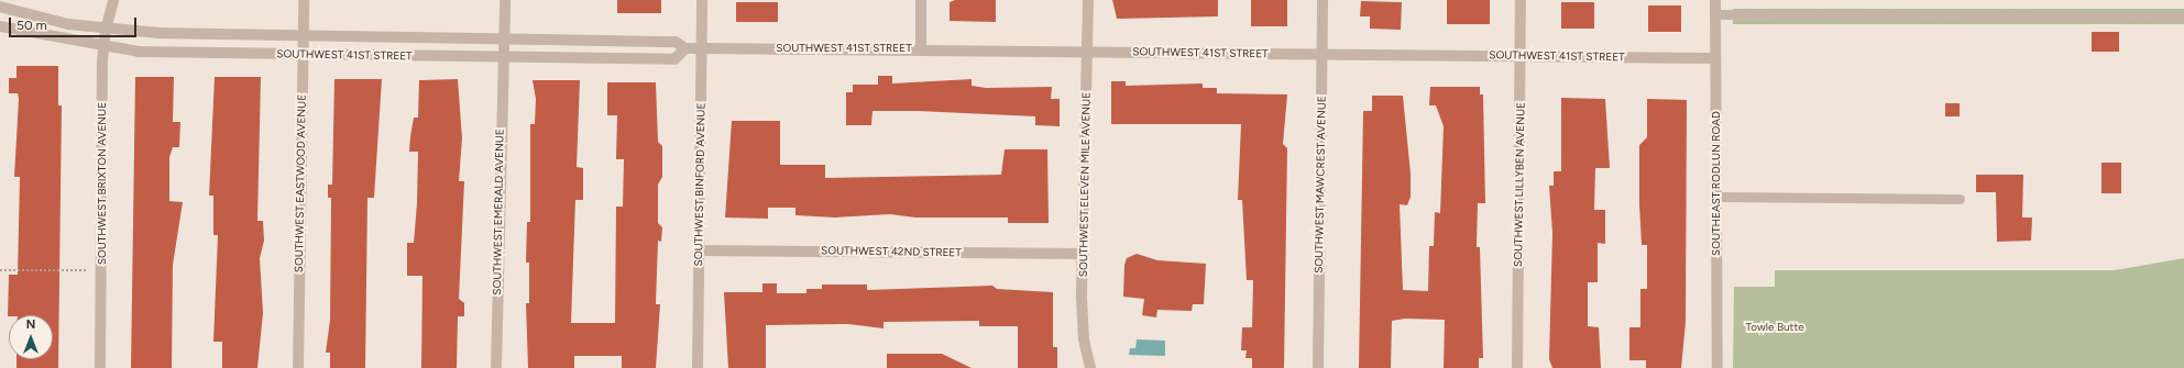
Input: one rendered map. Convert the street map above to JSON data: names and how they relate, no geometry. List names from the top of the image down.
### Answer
{
  "streets": {
    "street": [
      "SOUTHWEST 41ST STREET",
      "SOUTHWEST BRIXTON AVENUE",
      "SOUTHWEST EASTWOOD AVENUE",
      "SOUTHEAST RODLUN ROAD",
      "SOUTHWEST BINFORD AVENUE",
      "SOUTHWEST ELEVEN MILE AVENUE",
      "SOUTHWEST MAWCREST AVENUE",
      "SOUTHWEST LILLYBEN AVENUE",
      "SOUTHWEST EMERALD AVENUE",
      "SOUTHWEST 42ND STREET"
    ]
  },
  "crossings": [
    ["SOUTHWEST 41ST STREET", "SOUTHWEST BRIXTON AVENUE"],
    ["SOUTHWEST 41ST STREET", "SOUTHWEST EASTWOOD AVENUE"],
    ["SOUTHWEST 41ST STREET", "SOUTHEAST RODLUN ROAD"],
    ["SOUTHWEST 41ST STREET", "SOUTHWEST BINFORD AVENUE"],
    ["SOUTHWEST 41ST STREET", "SOUTHWEST ELEVEN MILE AVENUE"],
    ["SOUTHWEST 41ST STREET", "SOUTHWEST MAWCREST AVENUE"],
    ["SOUTHWEST 41ST STREET", "SOUTHWEST LILLYBEN AVENUE"],
    ["SOUTHWEST 41ST STREET", "SOUTHWEST EMERALD AVENUE"],
    ["SOUTHWEST BINFORD AVENUE", "SOUTHWEST 42ND STREET"],
    ["SOUTHWEST ELEVEN MILE AVENUE", "SOUTHWEST 42ND STREET"]
  ],
  "parks": ["Towle Butte"],
  "scale_bar": "50 m",
  "north": "top"
}
